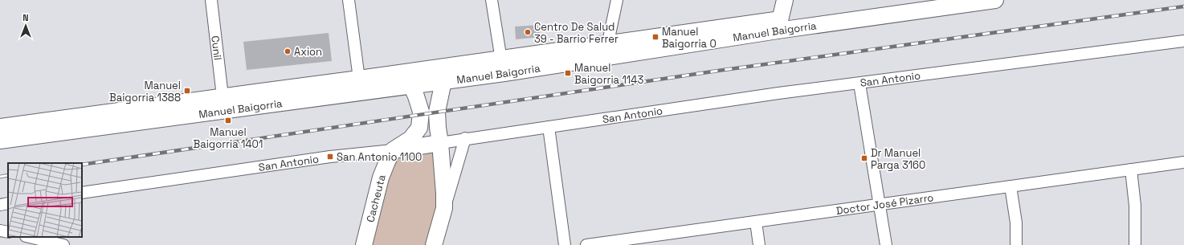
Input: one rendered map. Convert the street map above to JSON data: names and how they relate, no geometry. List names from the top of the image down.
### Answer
{
  "streets": {
    "main road": ["Manuel Baigorria", "San Antonio", "Cacheuta"],
    "street": ["Cunil", "Doctor José Pizarro"]
  },
  "crossings": [
    ["Manuel Baigorria", "Cunil"],
    ["San Antonio", "Cacheuta"]
  ],
  "places": {
    "other": ["Centro De Salud 39 - Barrio Ferrer", "Axion"],
    "transit": [
      "Manuel Baigorria 0",
      "Manuel Baigorria 1143",
      "Manuel Baigorria 1388",
      "Manuel Baigorria 1401",
      "San Antonio 1100",
      "Dr Manuel Parga 3160"
    ]
  },
  "north": "top"
}
